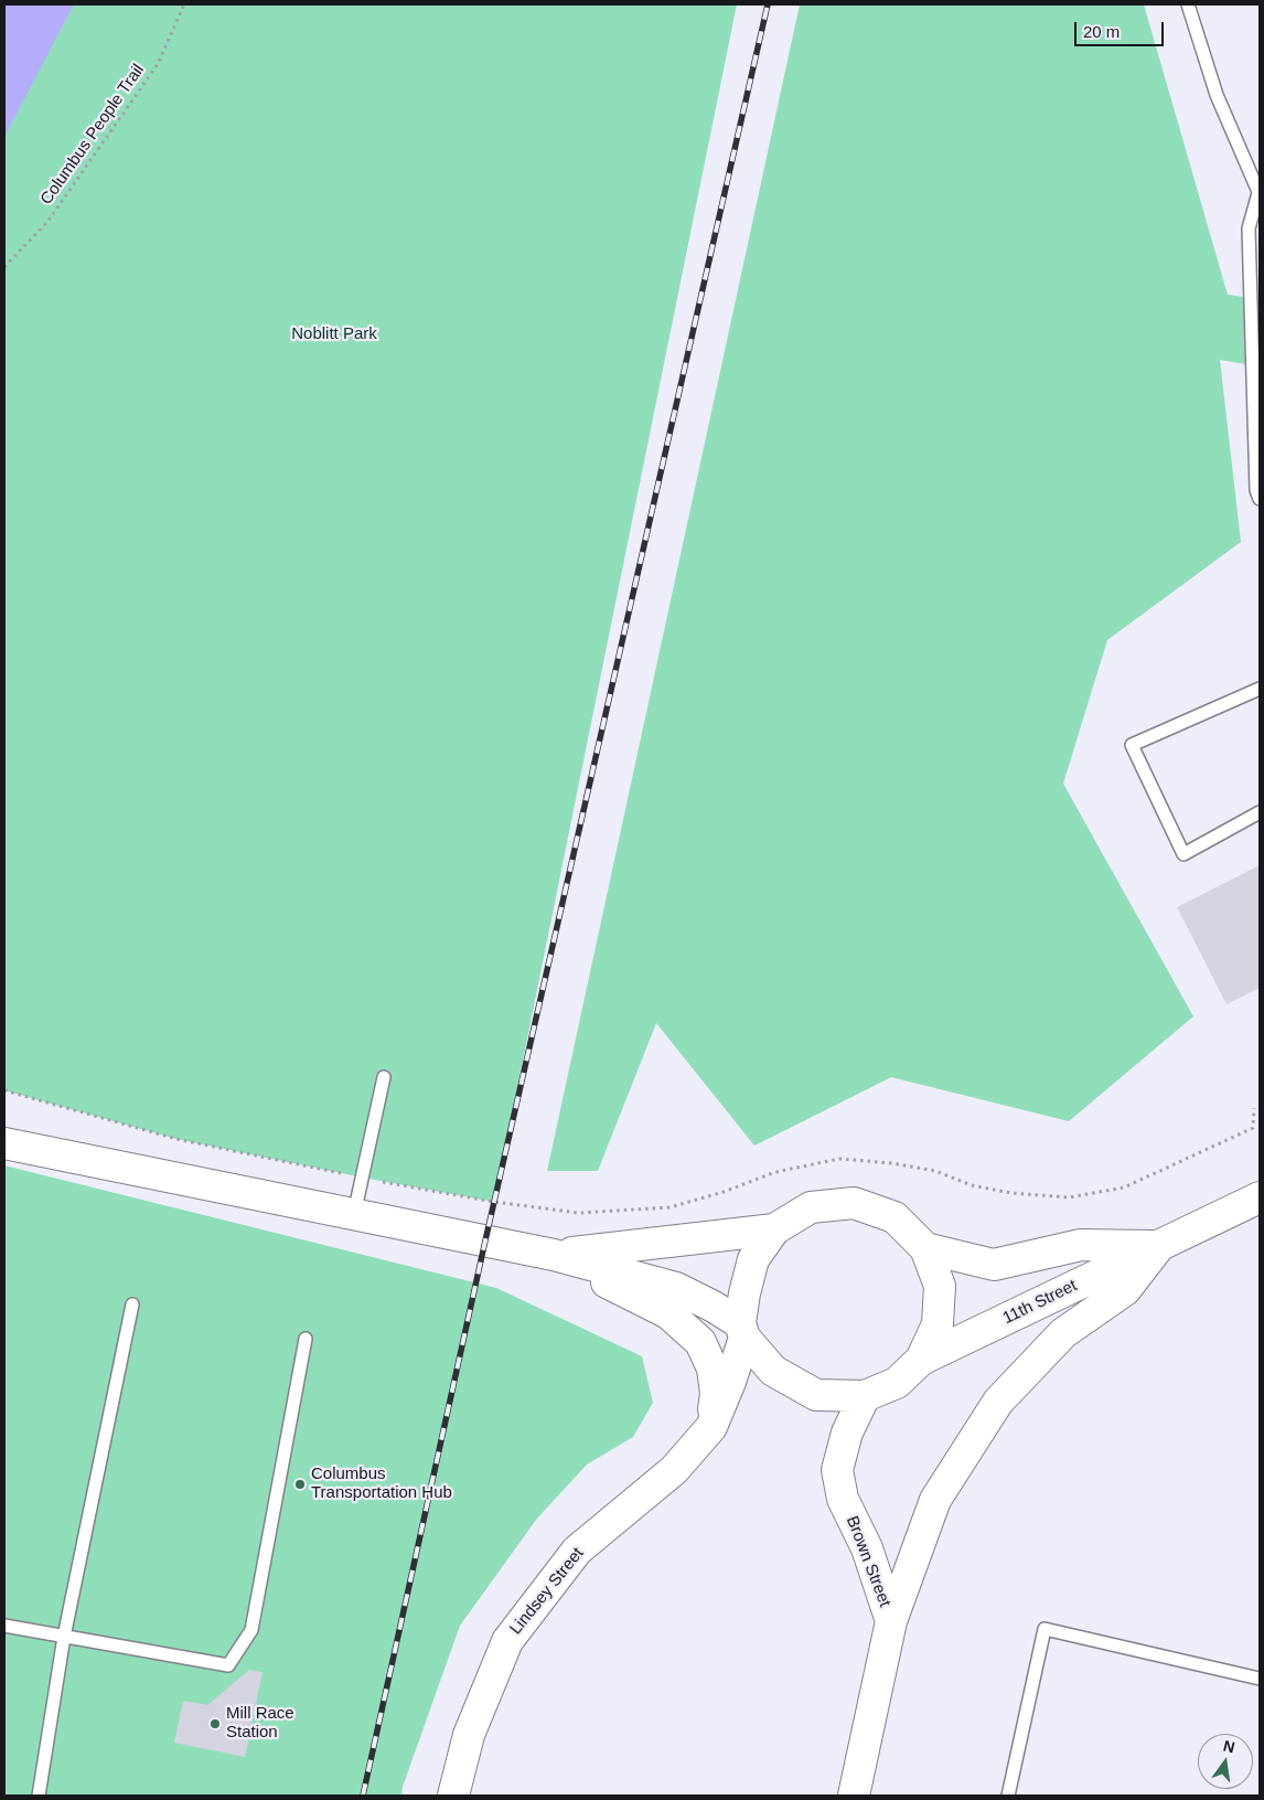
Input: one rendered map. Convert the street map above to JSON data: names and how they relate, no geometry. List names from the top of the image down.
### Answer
{
  "streets": {
    "main road": ["11th Street", "Brown Street", "Lindsey Street"],
    "path": ["Columbus People Trail"]
  },
  "crossings": [
    ["11th Street", "Brown Street"],
    ["11th Street", "Lindsey Street"],
    ["Brown Street", "Lindsey Street"]
  ],
  "parks": ["Noblitt Park"],
  "places": ["Columbus Transportation Hub", "Mill Race Station"],
  "scale_bar": "20 m",
  "north": "top"
}
